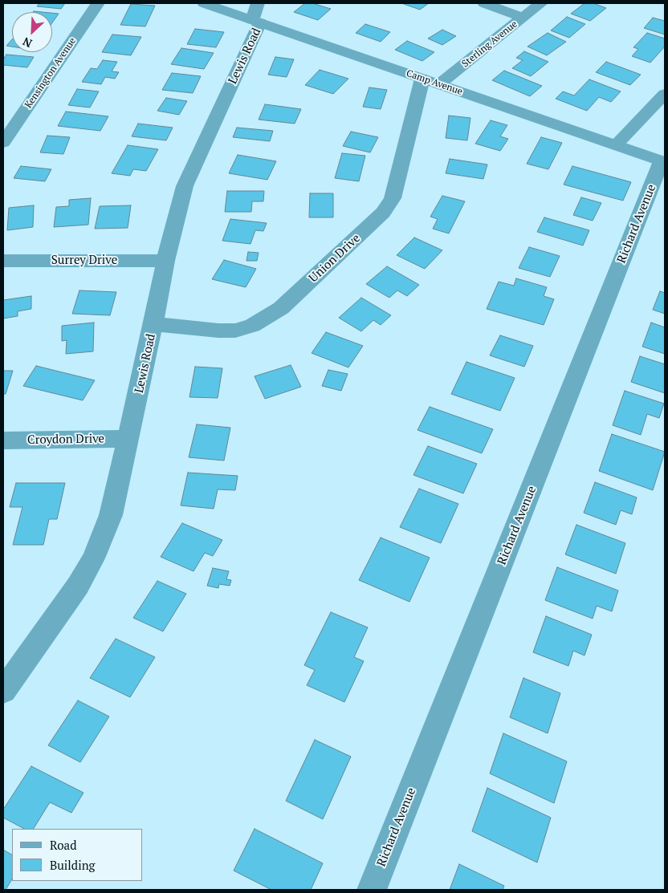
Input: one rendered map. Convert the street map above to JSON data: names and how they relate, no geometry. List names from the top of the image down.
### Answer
{
  "streets": {
    "street": [
      "Sterling Avenue",
      "Lewis Road",
      "Kensington Avenue",
      "Camp Avenue",
      "Richard Avenue",
      "Union Drive",
      "Surrey Drive",
      "Croydon Drive"
    ]
  },
  "crossings": [
    ["Sterling Avenue", "Camp Avenue"],
    ["Sterling Avenue", "Union Drive"],
    ["Lewis Road", "Camp Avenue"],
    ["Lewis Road", "Union Drive"],
    ["Lewis Road", "Surrey Drive"],
    ["Lewis Road", "Croydon Drive"],
    ["Camp Avenue", "Richard Avenue"],
    ["Camp Avenue", "Union Drive"]
  ],
  "legend": ["Road", "Building"],
  "north": "bottom left"
}
